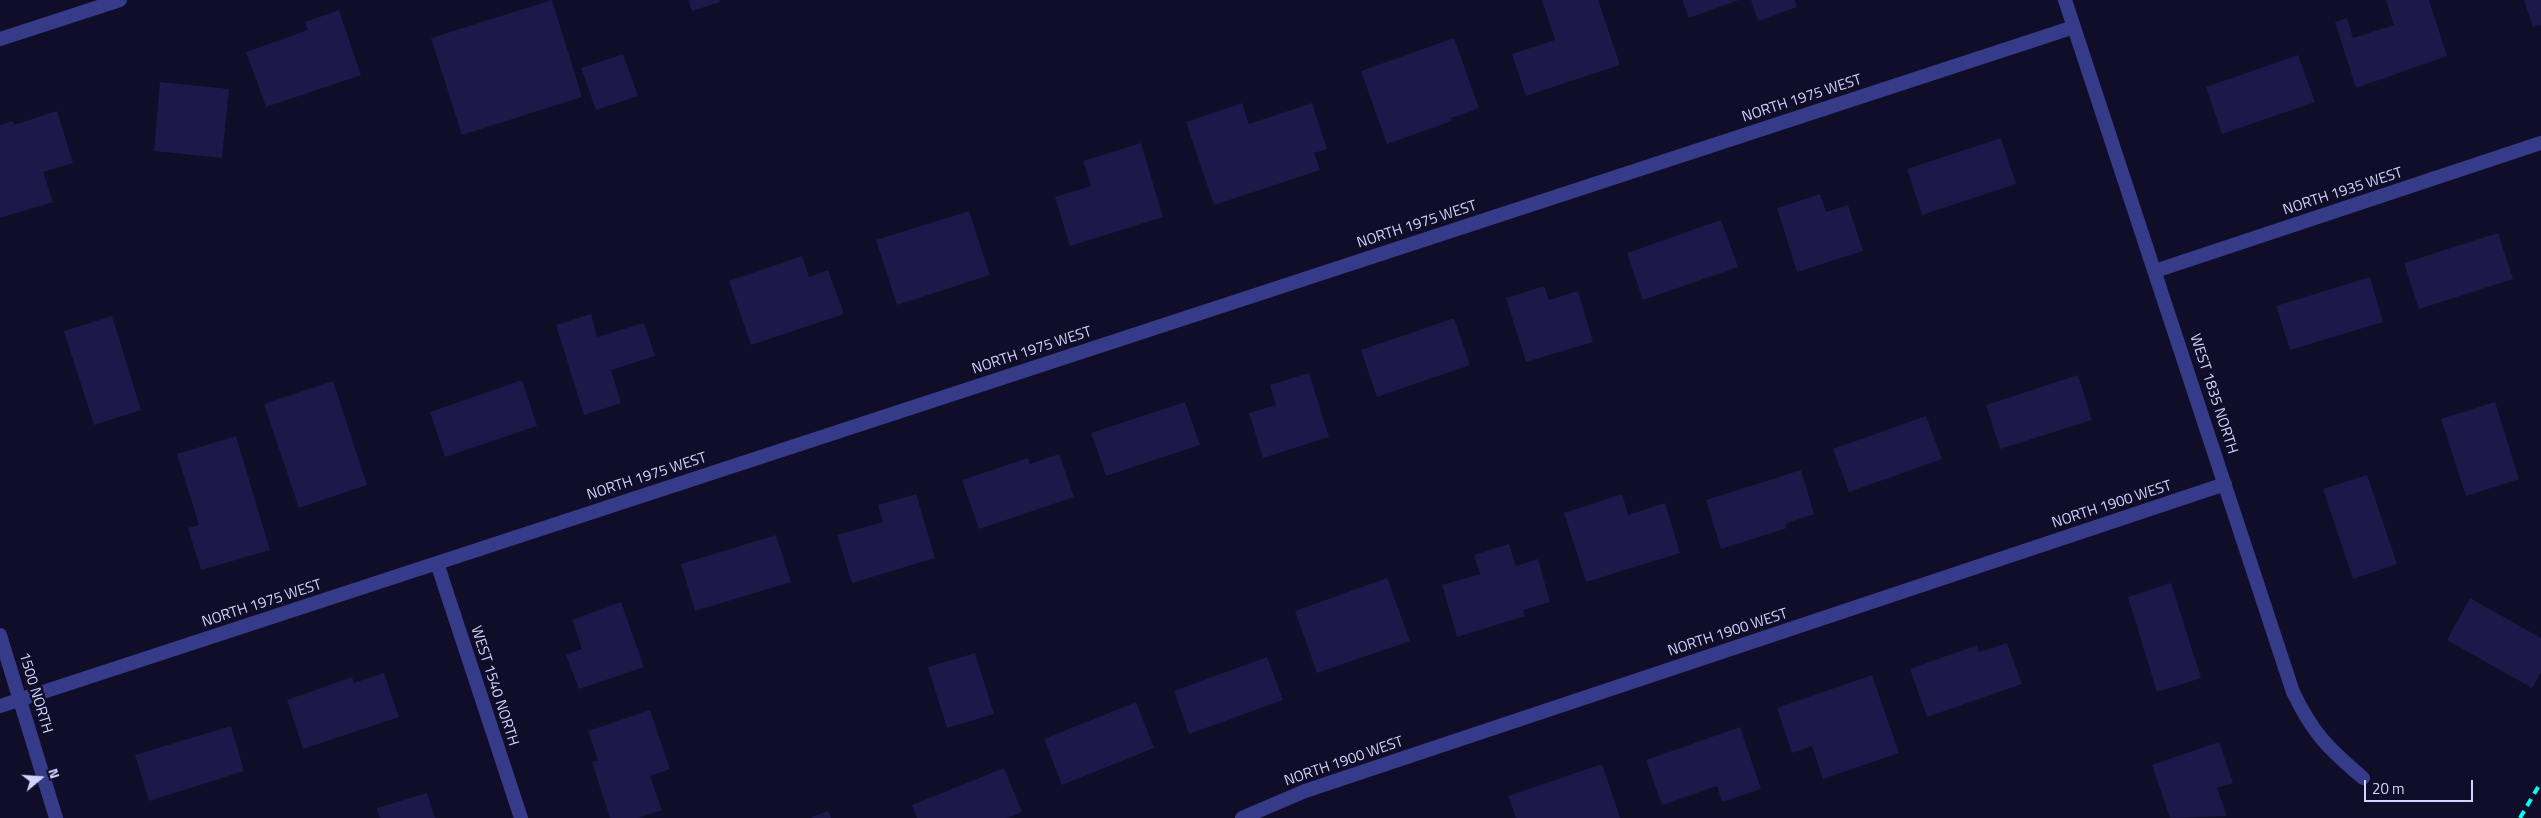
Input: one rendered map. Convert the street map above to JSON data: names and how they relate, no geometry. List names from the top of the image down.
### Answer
{
  "streets": {
    "street": [
      "NORTH 1975 WEST",
      "NORTH 1935 WEST",
      "WEST 1835 NORTH",
      "NORTH 1900 WEST",
      "WEST 1540 NORTH",
      "1500 NORTH"
    ]
  },
  "crossings": [
    ["NORTH 1975 WEST", "WEST 1835 NORTH"],
    ["NORTH 1975 WEST", "WEST 1540 NORTH"],
    ["NORTH 1975 WEST", "1500 NORTH"],
    ["NORTH 1935 WEST", "WEST 1835 NORTH"],
    ["WEST 1835 NORTH", "NORTH 1900 WEST"]
  ],
  "scale_bar": "20 m",
  "north": "right"
}
